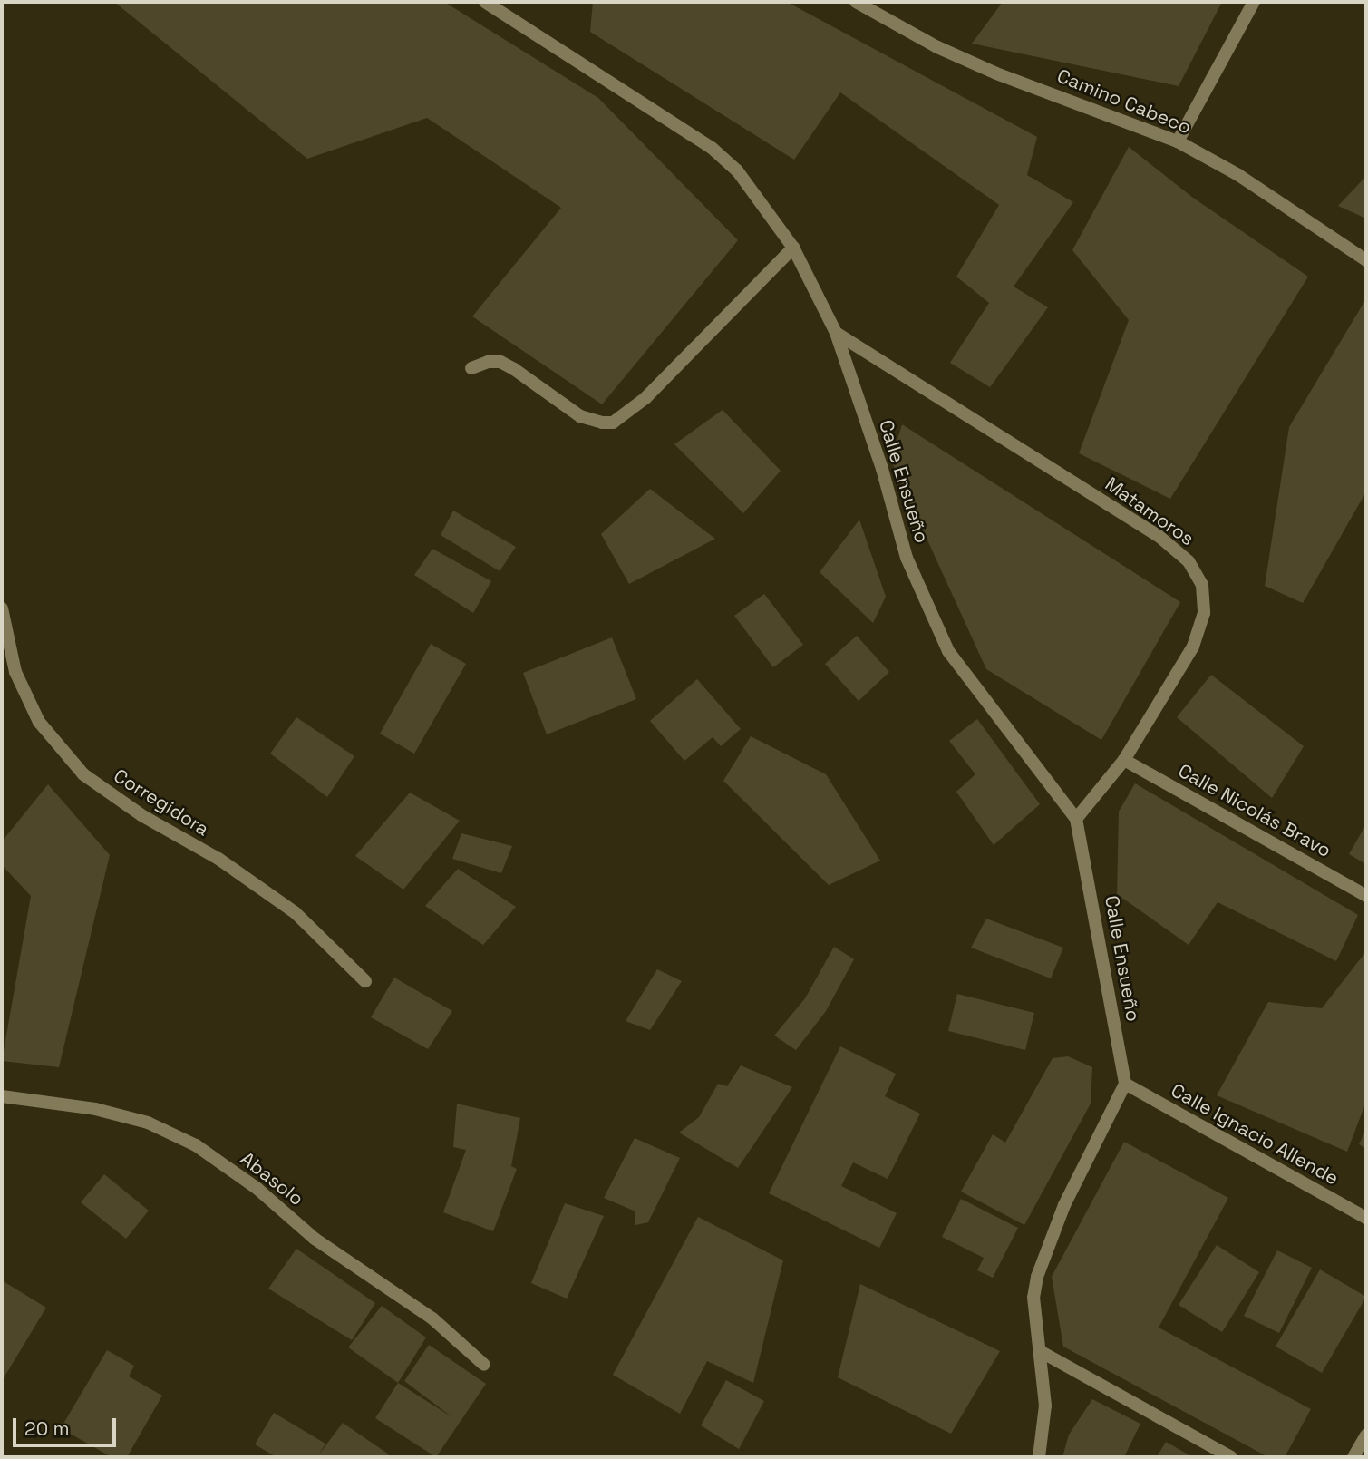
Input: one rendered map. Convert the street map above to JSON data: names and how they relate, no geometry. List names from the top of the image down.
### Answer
{
  "streets": {
    "street": [
      "Camino Cabeco",
      "Calle Ensueño",
      "Matamoros",
      "Corregidora",
      "Calle Nicolás Bravo",
      "Calle Ignacio Allende",
      "Abasolo"
    ]
  },
  "crossings": [
    ["Calle Ensueño", "Matamoros"],
    ["Calle Ensueño", "Calle Ignacio Allende"],
    ["Matamoros", "Calle Nicolás Bravo"]
  ],
  "scale_bar": "20 m"
}
